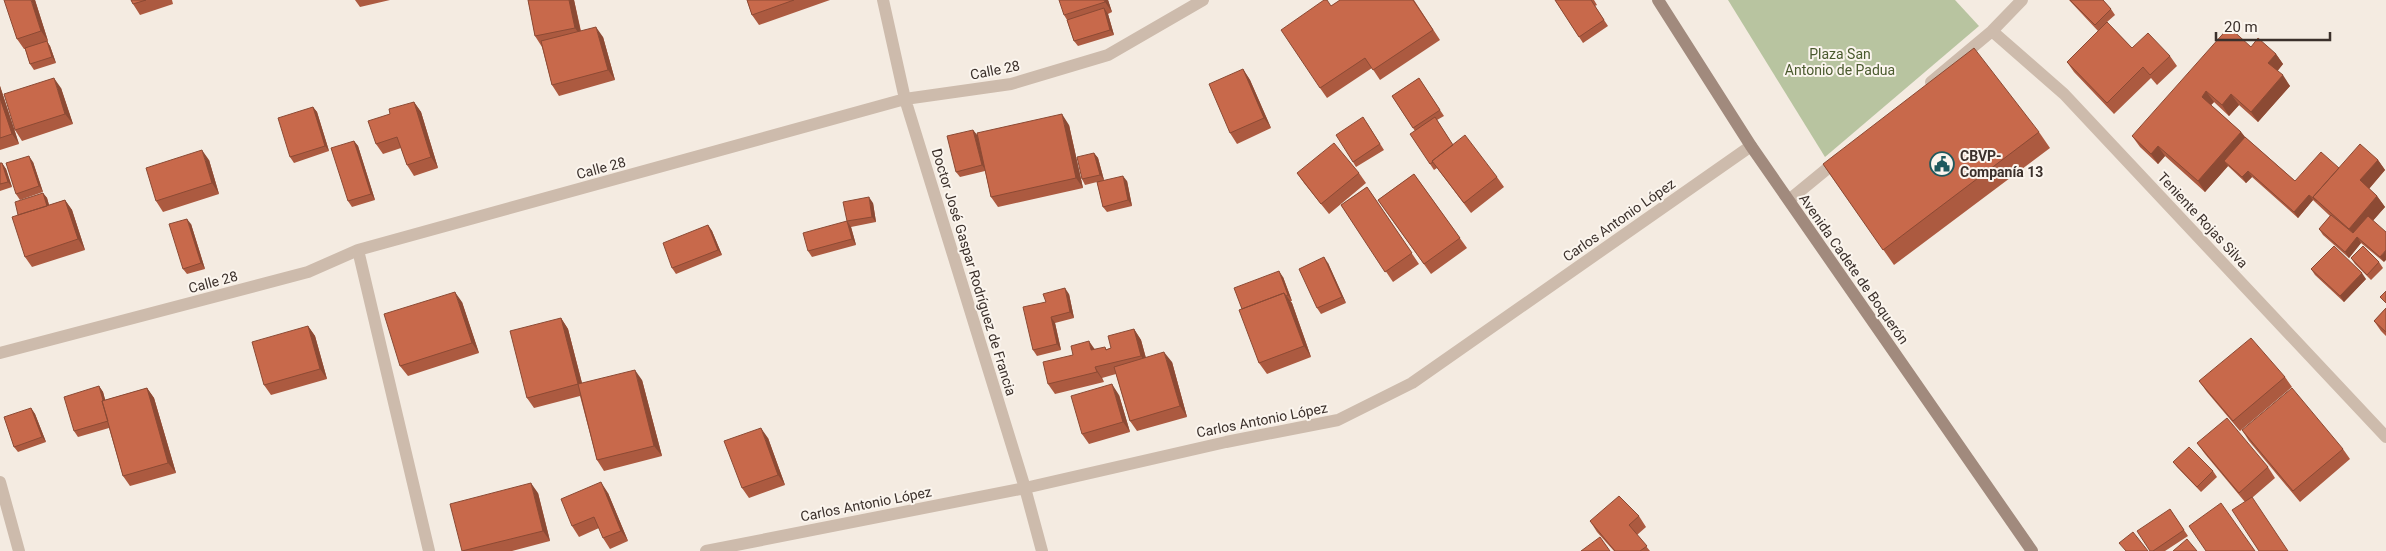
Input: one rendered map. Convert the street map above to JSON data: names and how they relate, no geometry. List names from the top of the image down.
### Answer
{
  "streets": {
    "main road": ["Avenida Cadete de Boquerón"],
    "street": [
      "Calle 28",
      "Carlos Antonio López",
      "Teniente Rojas Silva",
      "Doctor José Gaspar Rodríguez de Francia"
    ]
  },
  "crossings": [
    ["Calle 28", "Doctor José Gaspar Rodríguez de Francia"],
    ["Carlos Antonio López", "Avenida Cadete de Boquerón"],
    ["Carlos Antonio López", "Doctor José Gaspar Rodríguez de Francia"]
  ],
  "parks": ["Plaza San Antonio de Padua"],
  "places": {
    "public building": ["CBVP- Companía 13"]
  },
  "scale_bar": "20 m"
}
